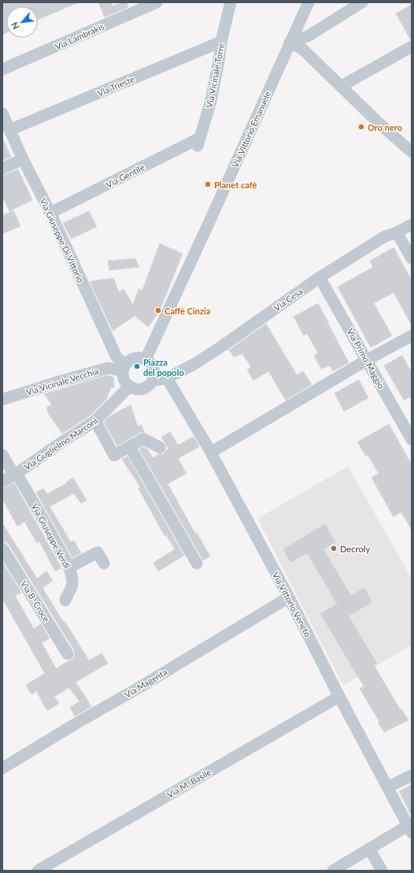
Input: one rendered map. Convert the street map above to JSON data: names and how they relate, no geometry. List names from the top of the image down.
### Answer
{
  "streets": {
    "street": [
      "Via Lambrakis",
      "Via Vicinale Torre",
      "Via Trieste",
      "Via Vittorio Emanuele",
      "Via Gentile",
      "Via Giuseppe Di Vittorio",
      "Via Cesa",
      "Via Primo Maggio",
      "Via Vicinale Vecchia",
      "Via Guglielmo Marconi",
      "Via Giuseppe Verdi",
      "Via B. Croce",
      "Via Vittorio Veneto",
      "Via Magenta",
      "Via M. Basile"
    ]
  },
  "crossings": [
    ["Via Vicinale Torre", "Via Trieste"],
    ["Via Vicinale Torre", "Via Gentile"],
    ["Via Trieste", "Via Giuseppe Di Vittorio"],
    ["Via Vittorio Emanuele", "Via Giuseppe Di Vittorio"],
    ["Via Vittorio Emanuele", "Via Cesa"],
    ["Via Vittorio Emanuele", "Via Vicinale Vecchia"],
    ["Via Vittorio Emanuele", "Via Guglielmo Marconi"],
    ["Via Gentile", "Via Giuseppe Di Vittorio"],
    ["Via Giuseppe Di Vittorio", "Via Cesa"],
    ["Via Giuseppe Di Vittorio", "Via Vicinale Vecchia"],
    ["Via Giuseppe Di Vittorio", "Via Guglielmo Marconi"],
    ["Via Cesa", "Via Primo Maggio"],
    ["Via Cesa", "Via Vicinale Vecchia"],
    ["Via Cesa", "Via Guglielmo Marconi"],
    ["Via Cesa", "Via Vittorio Veneto"],
    ["Via Vicinale Vecchia", "Via Guglielmo Marconi"],
    ["Via Guglielmo Marconi", "Via Giuseppe Verdi"],
    ["Via Vittorio Veneto", "Via Magenta"],
    ["Via Vittorio Veneto", "Via M. Basile"]
  ],
  "places": [
    "Oro nero",
    "Planet cafè",
    "Caffè Cinzia",
    "Piazza del popolo",
    "Decroly"
  ],
  "north": "bottom left"
}
